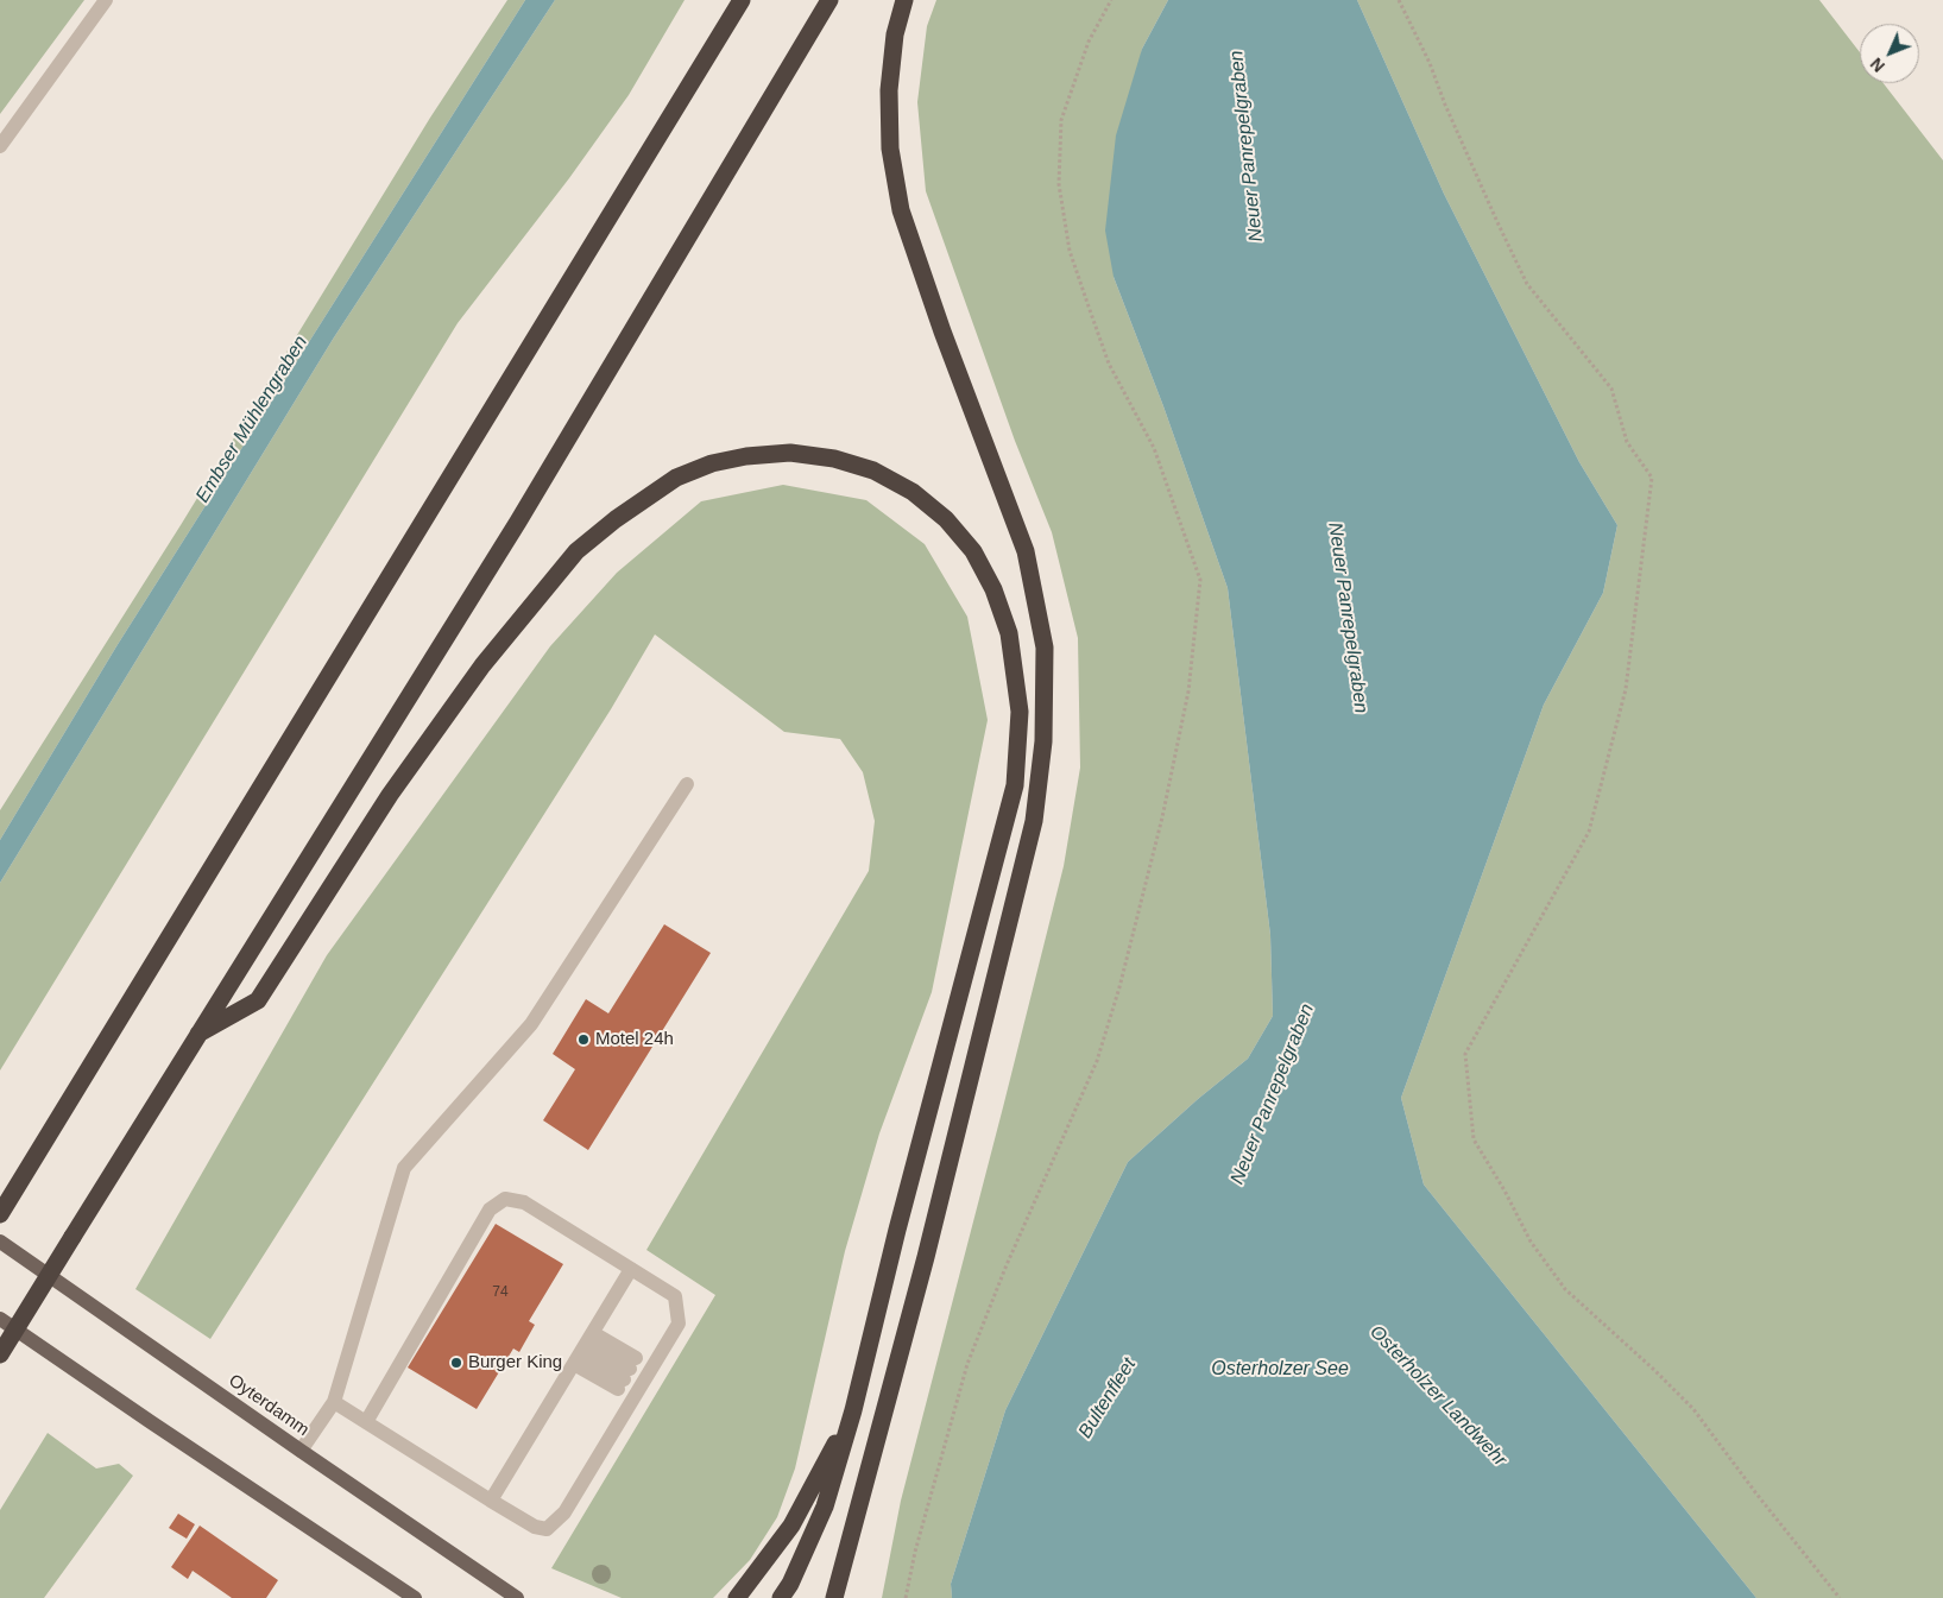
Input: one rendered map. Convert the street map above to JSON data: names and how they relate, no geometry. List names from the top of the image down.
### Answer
{
  "streets": {
    "main road": ["Oyterdamm"]
  },
  "water": [
    "Neuer Panrepelgraben",
    "Embser Mühlengraben",
    "Osterholzer See",
    "Osterholzer Landwehr",
    "Bultenfleet"
  ],
  "places": ["Motel 24h", "Burger King"],
  "house_numbers": ["74"],
  "north": "bottom left"
}
